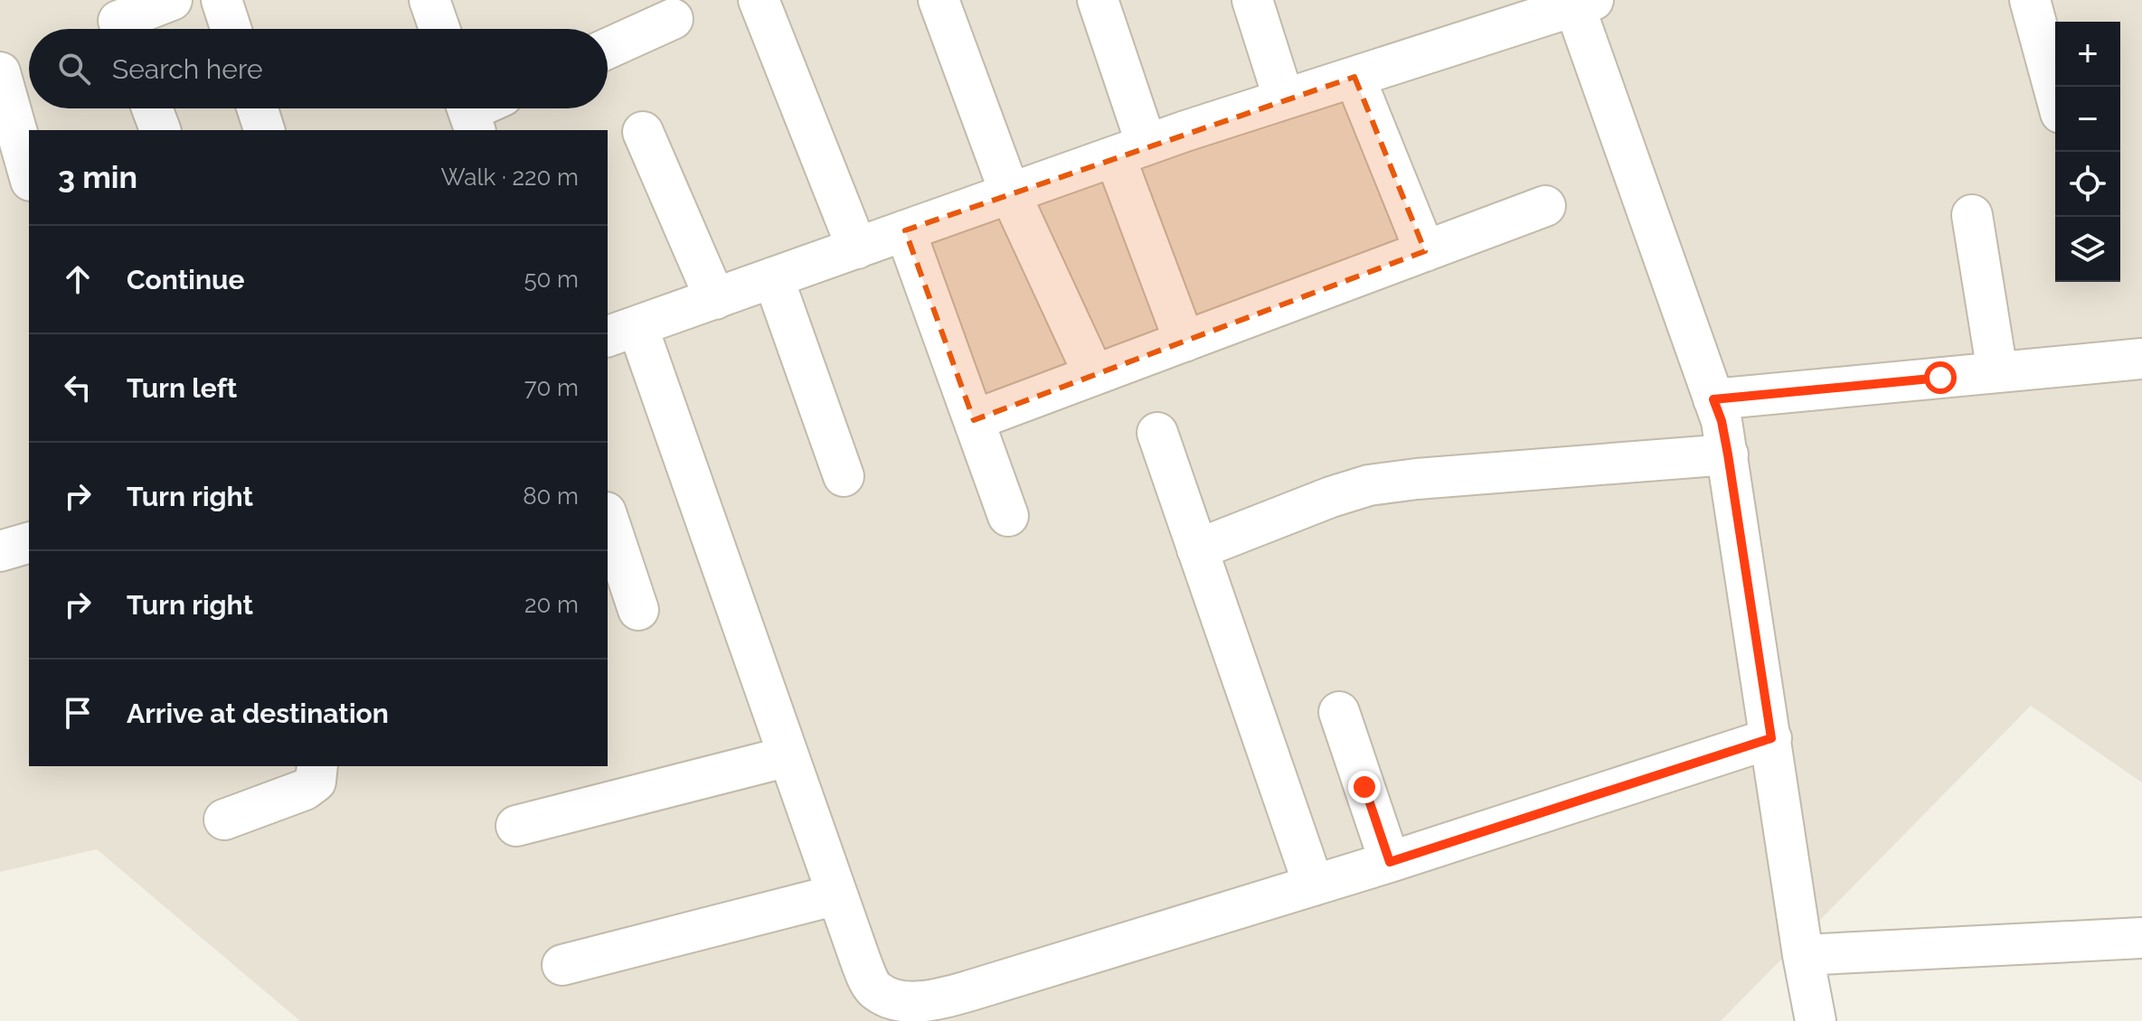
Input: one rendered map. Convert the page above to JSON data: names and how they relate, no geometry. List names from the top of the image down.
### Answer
{
  "page": {
    "map_buttons": ["+", "−"],
    "search": "Search here",
    "heading": ["3 min", "Walk · 220 m"],
    "list": [
      ["Continue", "50 m"],
      ["Turn left", "70 m"],
      ["Turn right", "80 m"],
      ["Turn right", "20 m"],
      "Arrive at destination"
    ]
  }
}
